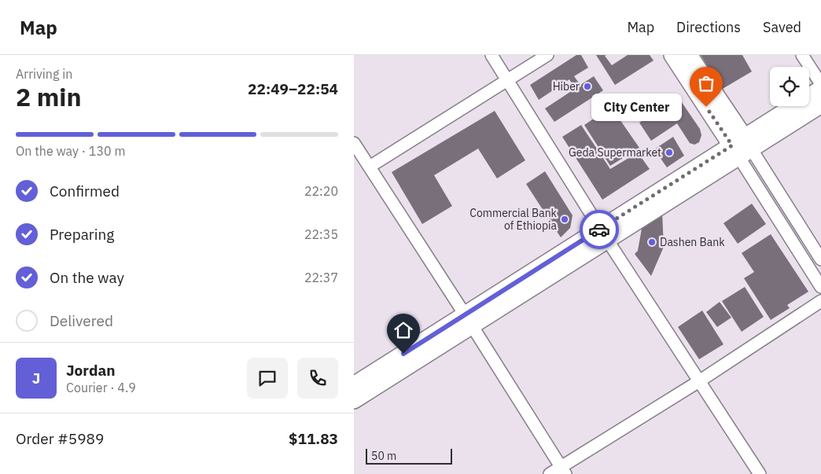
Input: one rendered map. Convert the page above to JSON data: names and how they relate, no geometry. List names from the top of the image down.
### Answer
{
  "places": [
    "Hiber",
    "City Center",
    "Geda Supermarket",
    "Commercial Bank of Ethiopia",
    "Dashen Bank"
  ],
  "scale_bar": "50 m",
  "page": {
    "header": "Map",
    "nav": ["Map", "Directions", "Saved"],
    "heading": ["2 min", "Arriving in", "22:49–22:54"],
    "panel": [
      "Jordan",
      "Courier · 4.9",
      "Order #5989",
      "$11.83"
    ],
    "bubble": "City Center",
    "bar": "On the way · 130 m",
    "list": [
      ["Confirmed", "22:20"],
      ["Preparing", "22:35"],
      ["On the way", "22:37"],
      "Delivered"
    ],
    "round": "J",
    "scale": "50 m"
  }
}
